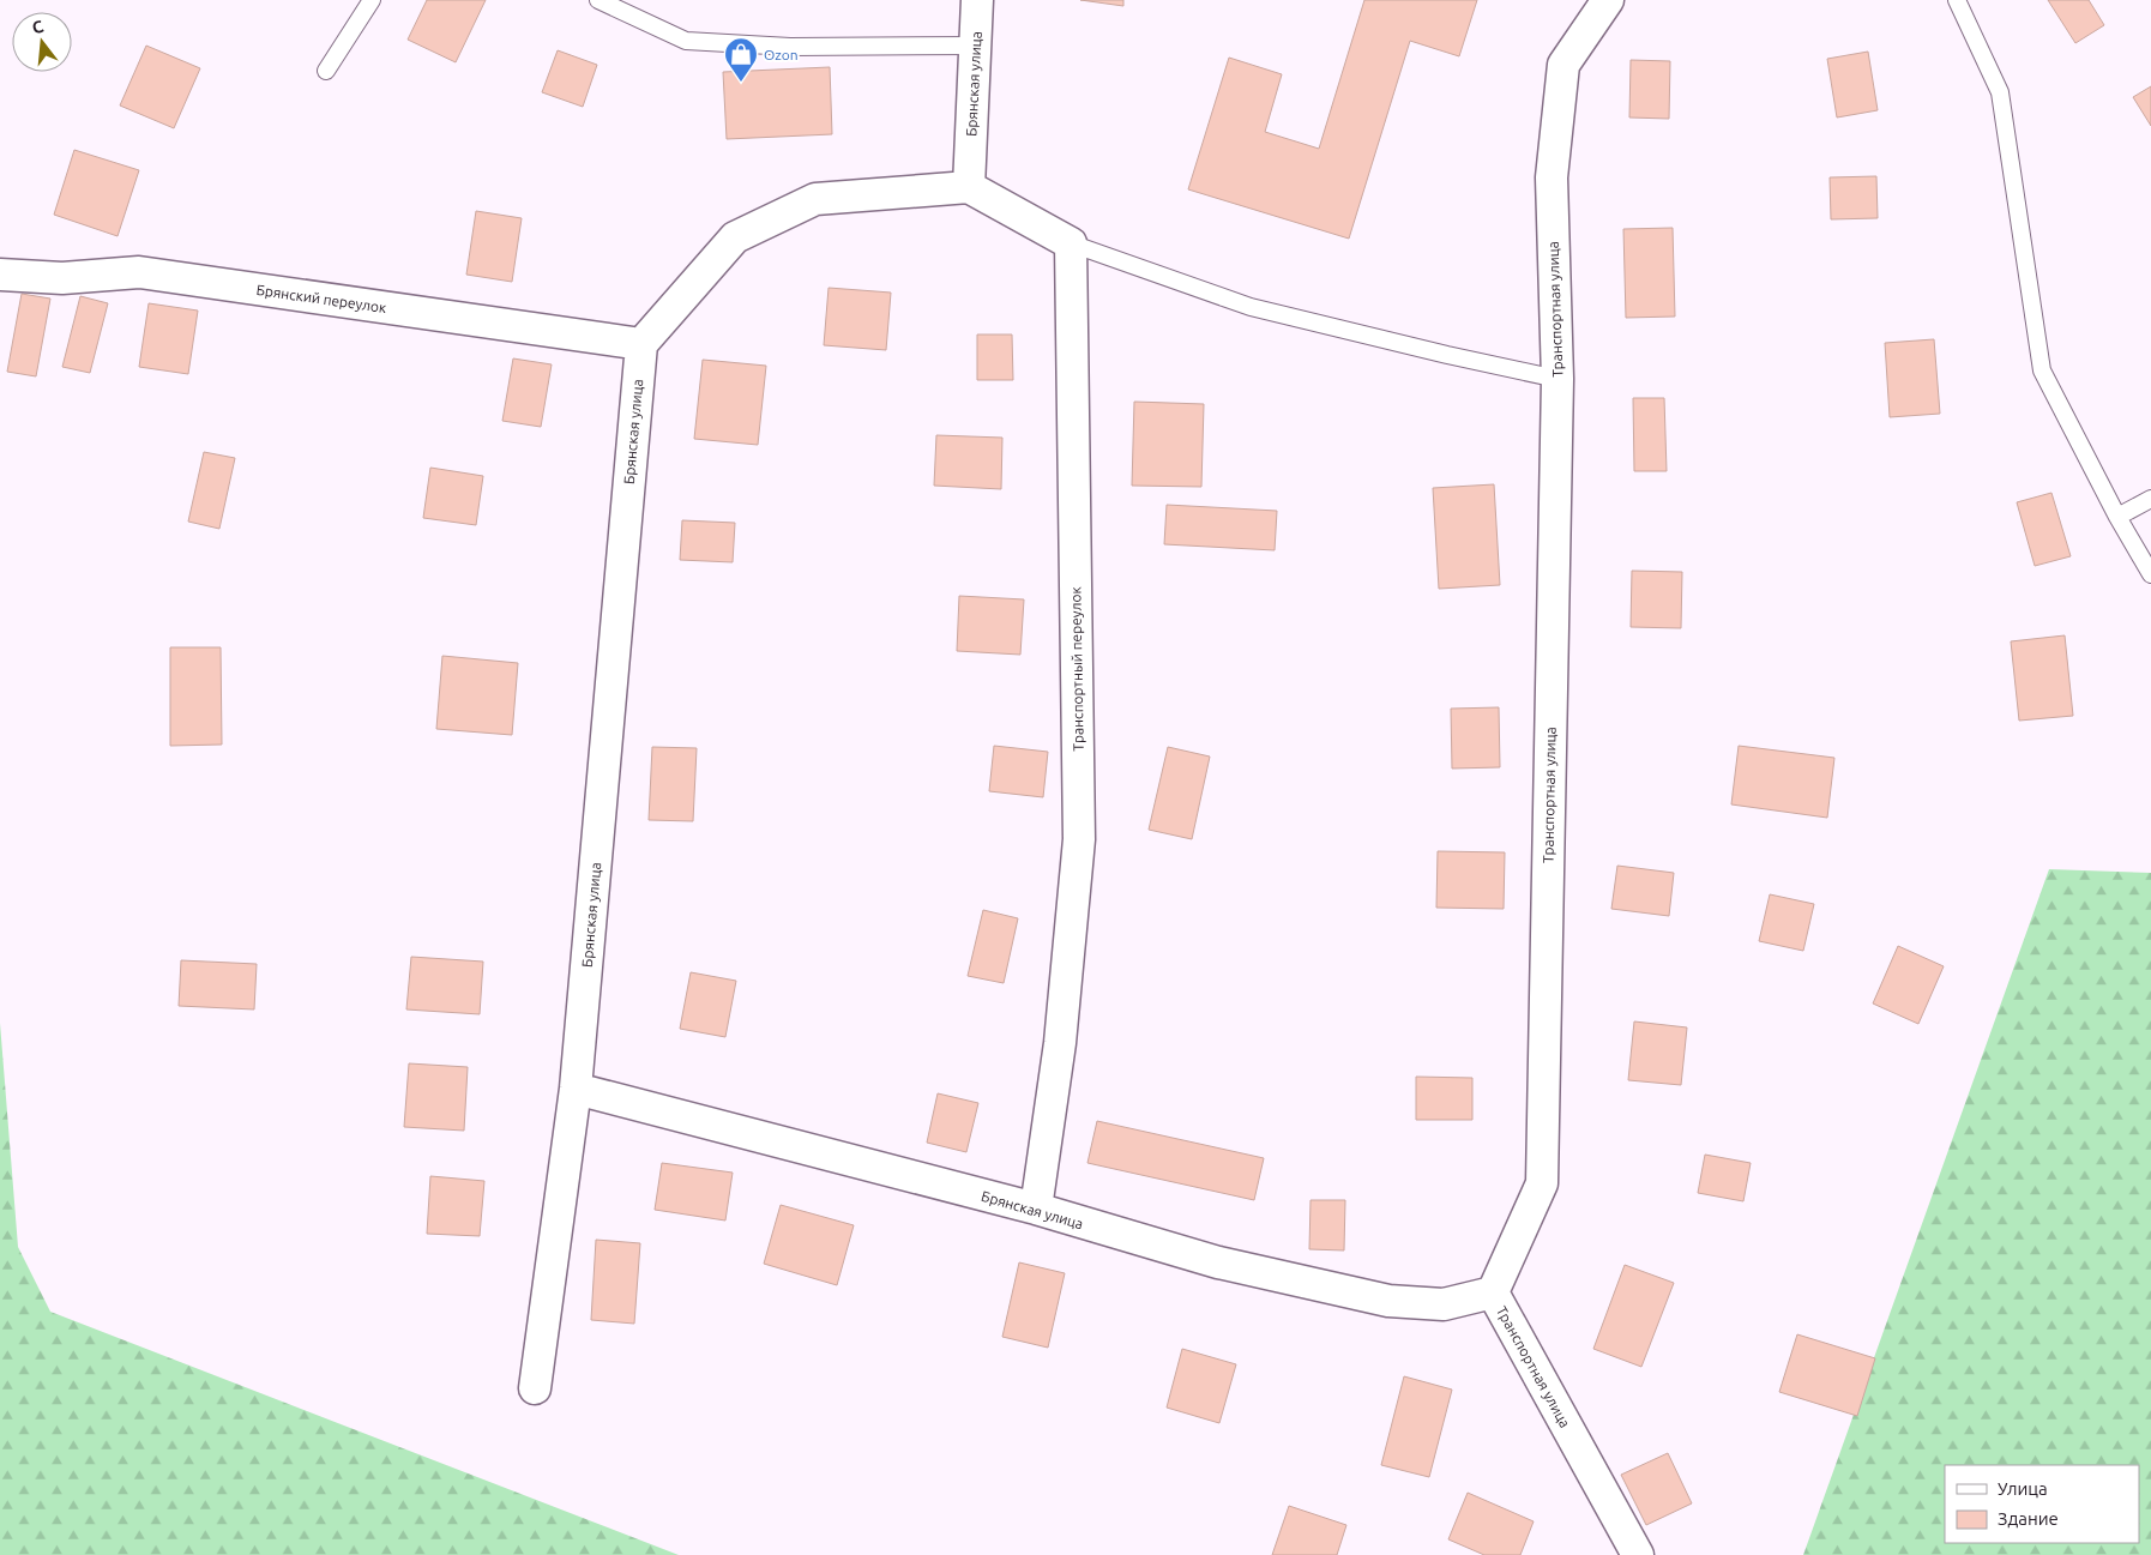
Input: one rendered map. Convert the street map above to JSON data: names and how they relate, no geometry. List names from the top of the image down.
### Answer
{
  "streets": {
    "street": [
      "Брянская улица",
      "Брянский переулок",
      "Транспортная улица",
      "Транспортный переулок"
    ]
  },
  "crossings": [
    ["Брянская улица", "Брянский переулок"],
    ["Брянская улица", "Транспортная улица"],
    ["Брянская улица", "Транспортный переулок"]
  ],
  "places": {
    "shop": ["Ozon"]
  },
  "legend": ["Улица", "Здание"],
  "north": "top"
}
